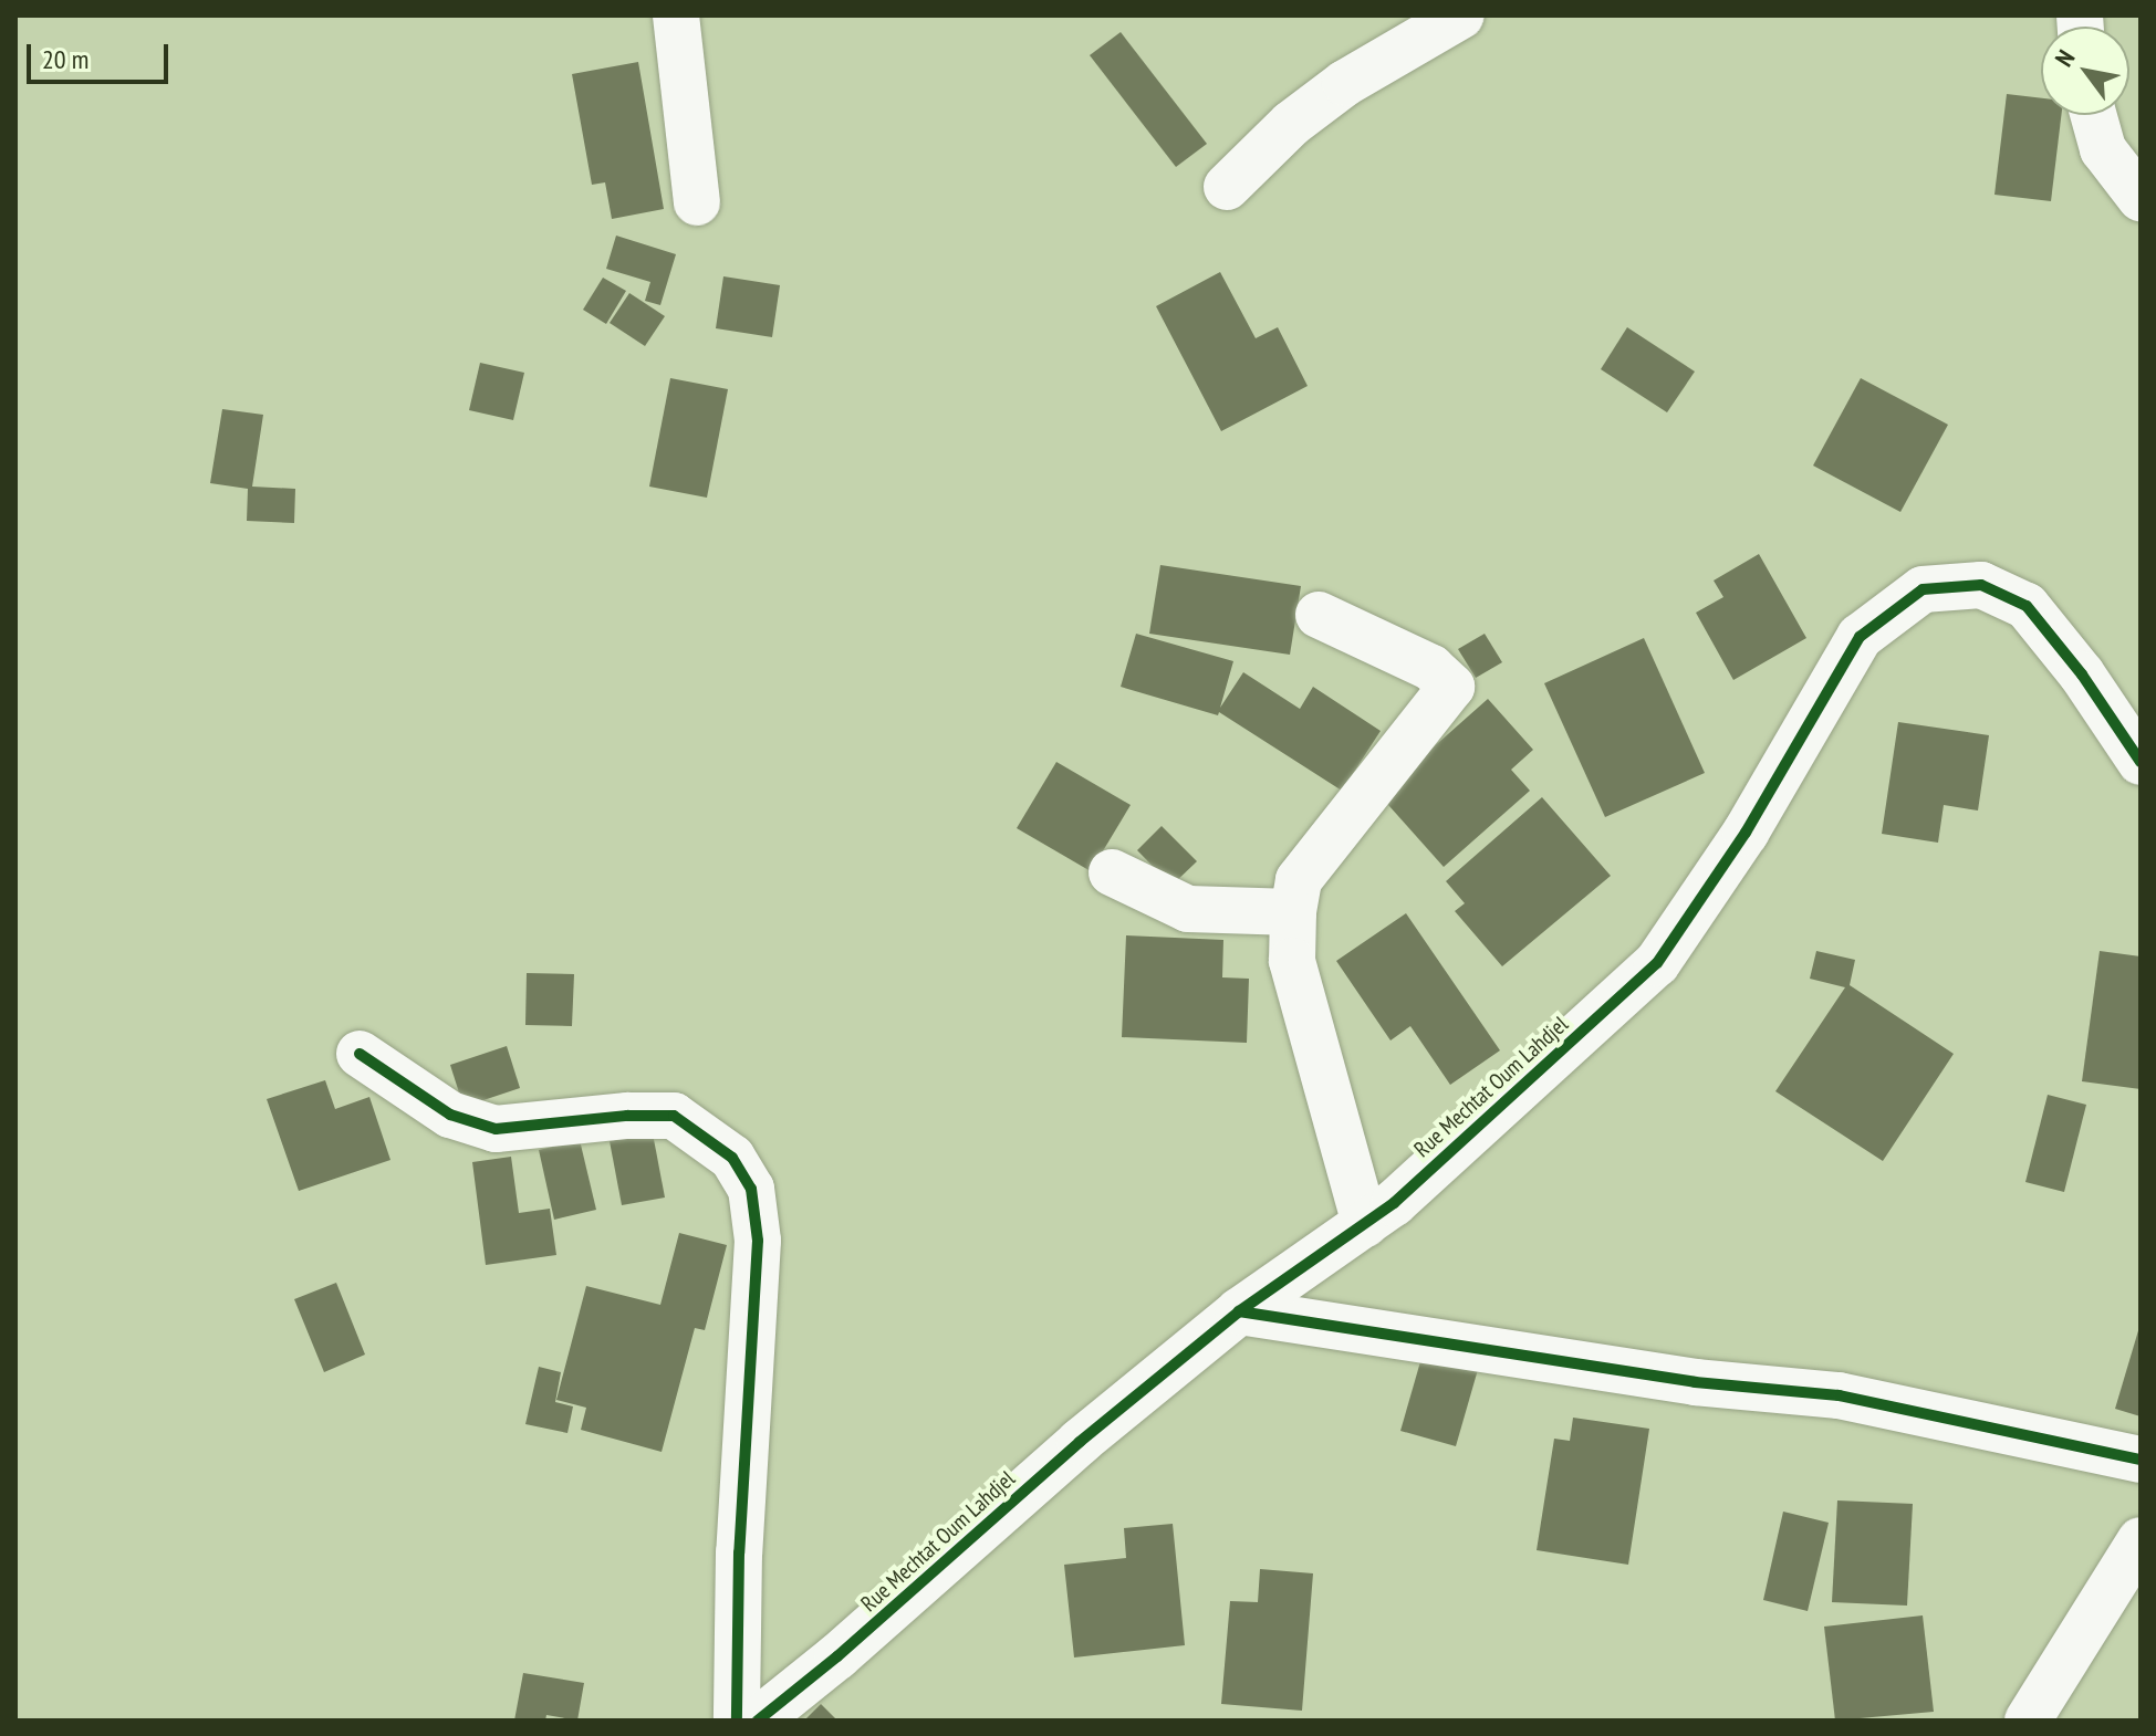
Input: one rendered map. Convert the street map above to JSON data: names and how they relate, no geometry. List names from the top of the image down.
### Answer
{
  "streets": {
    "street": ["Rue Mechtat Oum Lahdjel"]
  },
  "scale_bar": "20 m",
  "north": "top left"
}
